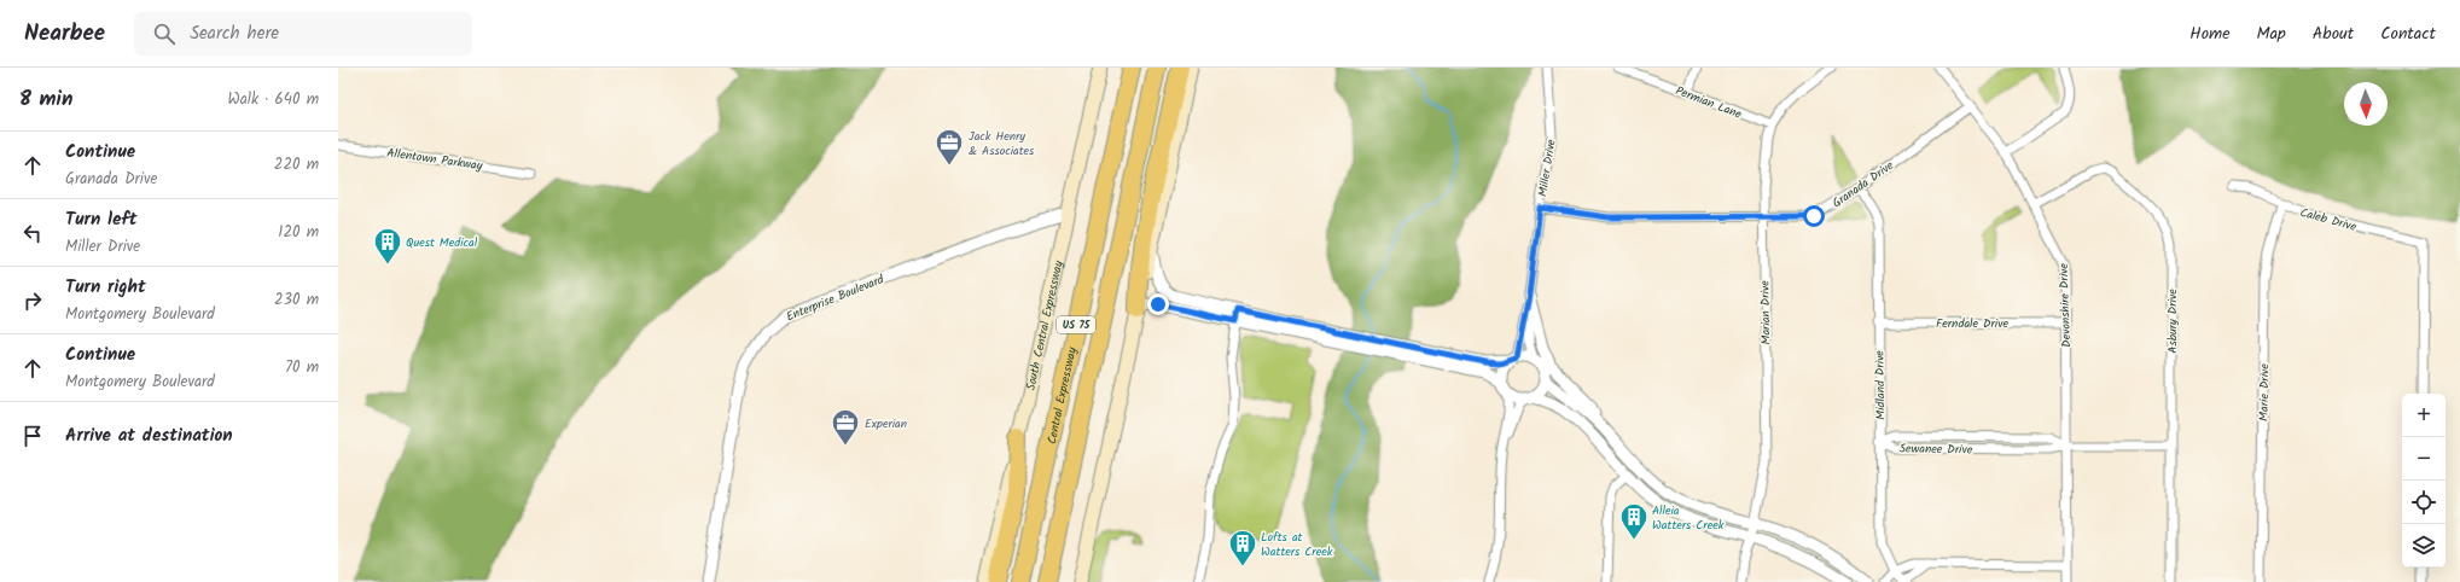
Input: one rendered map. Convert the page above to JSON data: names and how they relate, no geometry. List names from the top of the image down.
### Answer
{
  "streets": {
    "highway": ["US 75", "Central Expressway"],
    "main road": ["South Central Expressway"],
    "street": [
      "Permian Lane",
      "Allentown Parkway",
      "Miller Drive",
      "Granada Drive",
      "Caleb Drive",
      "Enterprise Boulevard",
      "Devonshire Drive",
      "Marian Drive",
      "Asbury Drive",
      "Ferndale Drive",
      "Midland Drive",
      "Marie Drive",
      "Sewanee Drive"
    ]
  },
  "crossings": [
    ["Permian Lane", "Marian Drive"],
    ["Miller Drive", "Granada Drive"],
    ["Granada Drive", "Devonshire Drive"],
    ["Granada Drive", "Marian Drive"],
    ["Granada Drive", "Midland Drive"],
    ["Caleb Drive", "Marie Drive"],
    ["Enterprise Boulevard", "South Central Expressway"],
    ["Devonshire Drive", "Asbury Drive"],
    ["Devonshire Drive", "Ferndale Drive"],
    ["Devonshire Drive", "Sewanee Drive"],
    ["Asbury Drive", "Sewanee Drive"],
    ["Ferndale Drive", "Midland Drive"],
    ["Midland Drive", "Sewanee Drive"]
  ],
  "places": {
    "office": ["Jack Henry & Associates", "Experian"],
    "building": ["Quest Medical", "Alleia Watters Creek", "Lofts at Watters Creek"]
  },
  "north": "bottom",
  "page": {
    "header": "Nearbee",
    "search": "Search here",
    "nav": [
      "Home",
      "Map",
      "About",
      "Contact"
    ],
    "heading": ["8 min", "Walk · 640 m"],
    "list": [
      ["Continue", "Granada Drive", "220 m"],
      ["Turn left", "Miller Drive", "120 m"],
      ["Turn right", "Montgomery Boulevard", "230 m"],
      ["Continue", "Montgomery Boulevard", "70 m"],
      "Arrive at destination"
    ],
    "map_buttons": ["+", "−"]
  }
}
